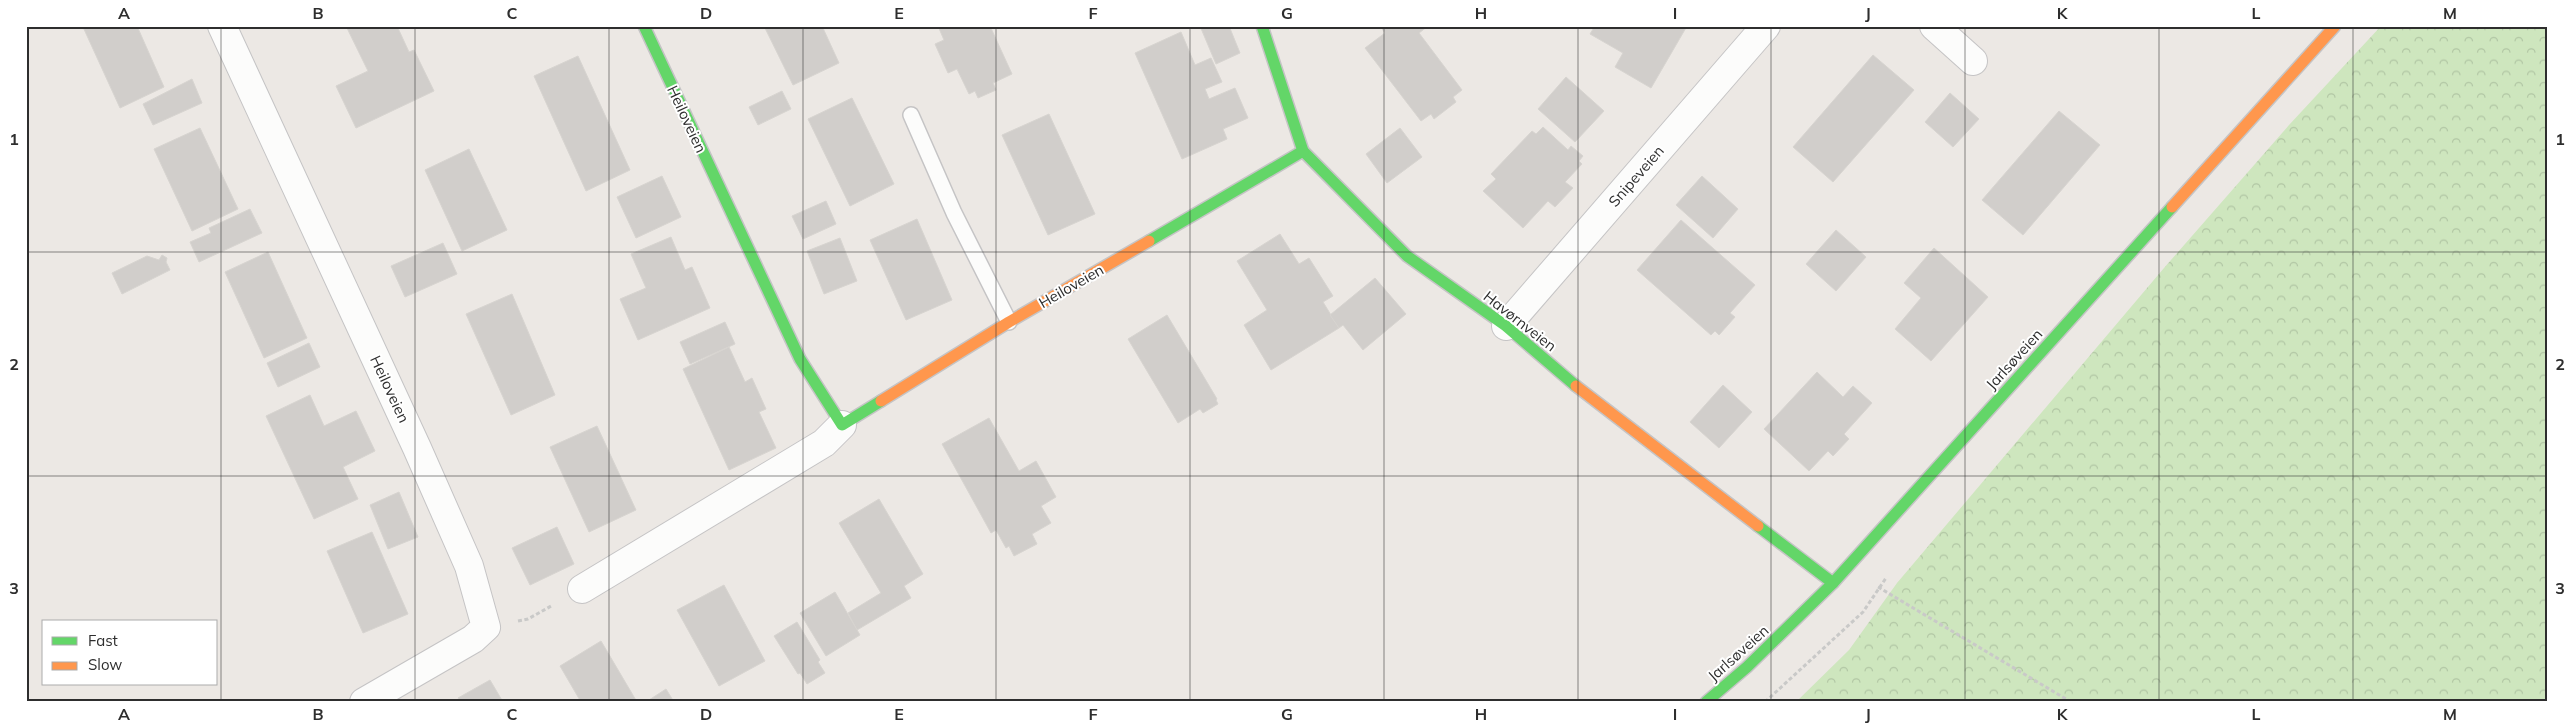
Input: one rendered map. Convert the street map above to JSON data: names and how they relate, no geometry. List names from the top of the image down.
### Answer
{
  "streets": {
    "street": [
      "Heiloveien",
      "Snipeveien",
      "Havørnveien",
      "Jarlsøveien"
    ]
  },
  "crossings": [
    ["Heiloveien", "Havørnveien"],
    ["Snipeveien", "Havørnveien"],
    ["Havørnveien", "Jarlsøveien"]
  ],
  "legend": ["Fast", "Slow"],
  "grid": {
    "columns": [
      "A",
      "B",
      "C",
      "D",
      "E",
      "F",
      "G",
      "H",
      "I",
      "J",
      "K",
      "L",
      "M"
    ],
    "rows": ["1", "2", "3"]
  }
}
